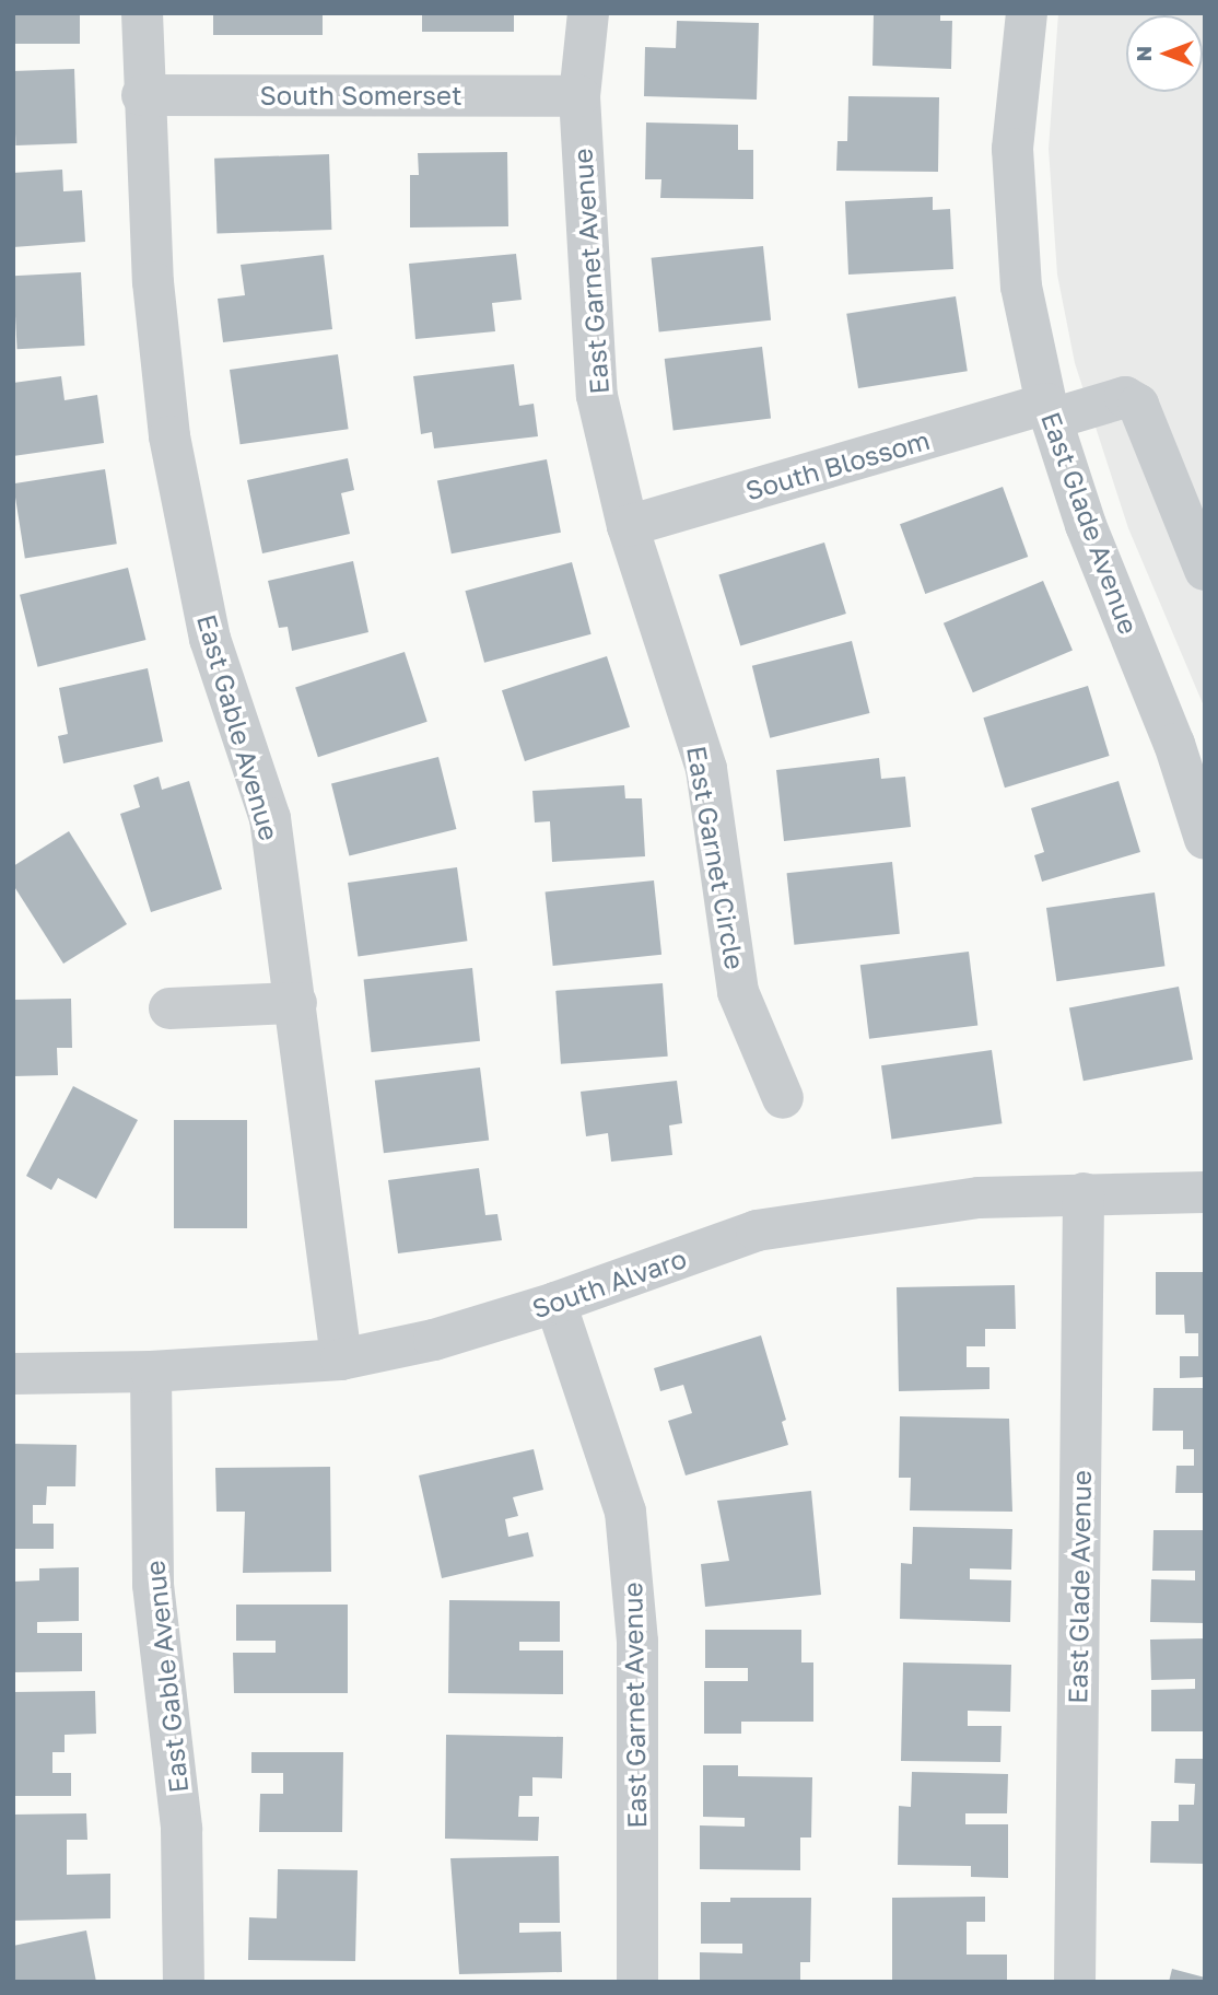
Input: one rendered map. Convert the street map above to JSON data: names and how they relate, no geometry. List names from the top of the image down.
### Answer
{
  "streets": {
    "street": [
      "South Somerset",
      "East Garnet Avenue",
      "South Blossom",
      "East Glade Avenue",
      "East Gable Avenue",
      "East Garnet Circle",
      "South Alvaro"
    ]
  },
  "crossings": [
    ["South Somerset", "East Garnet Avenue"],
    ["South Somerset", "East Gable Avenue"],
    ["East Garnet Avenue", "South Blossom"],
    ["East Garnet Avenue", "East Garnet Circle"],
    ["East Garnet Avenue", "South Alvaro"],
    ["South Blossom", "East Glade Avenue"],
    ["South Blossom", "East Garnet Circle"],
    ["East Glade Avenue", "South Alvaro"],
    ["East Gable Avenue", "South Alvaro"]
  ],
  "north": "left"
}
